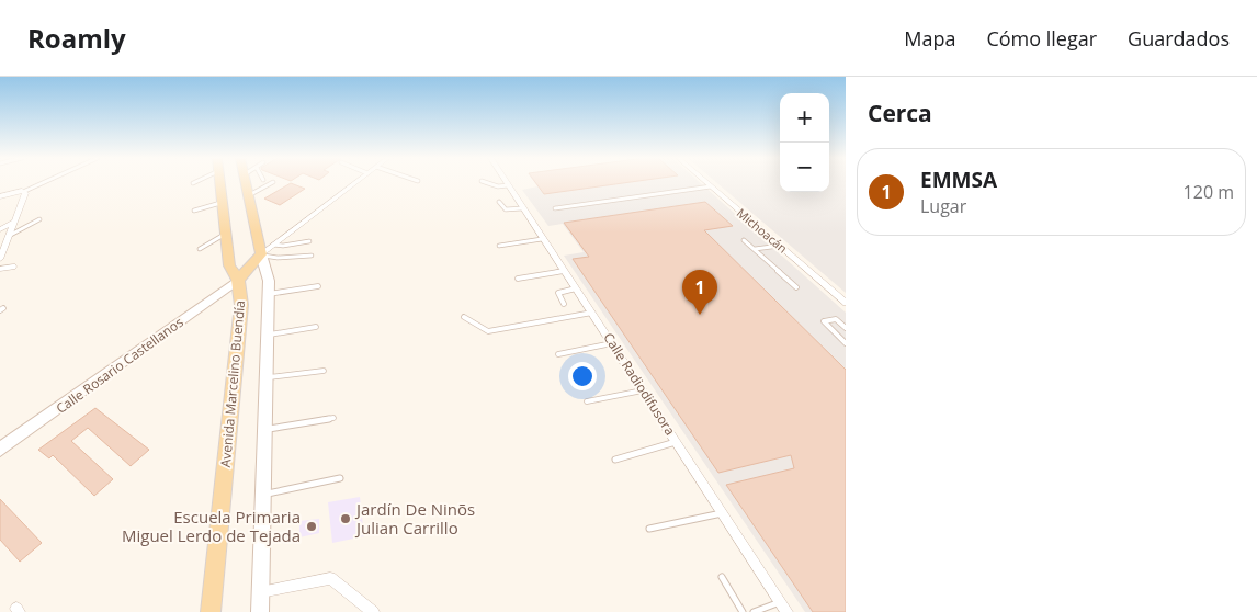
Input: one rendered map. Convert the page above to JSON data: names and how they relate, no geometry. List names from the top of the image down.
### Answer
{
  "streets": {
    "main road": ["Avenida Marcelino Buendía"],
    "street": ["Michoacán", "Calle Rosario Castellanos", "Calle Radiodifusora"]
  },
  "crossings": [
    ["Calle Rosario Castellanos", "Avenida Marcelino Buendía"]
  ],
  "places": ["Jardín De Ninõs Julian Carrillo", "Escuela Primaria Miguel Lerdo de Tejada"],
  "page": {
    "header": "Roamly",
    "nav": ["Mapa", "Cómo llegar", "Guardados"],
    "heading": "Cerca",
    "map_buttons": ["+", "−"],
    "list": [
      {
        "mark": "1",
        "name": "EMMSA",
        "note": "Lugar",
        "value": "120 m"
      }
    ],
    "pins": "1"
  }
}
